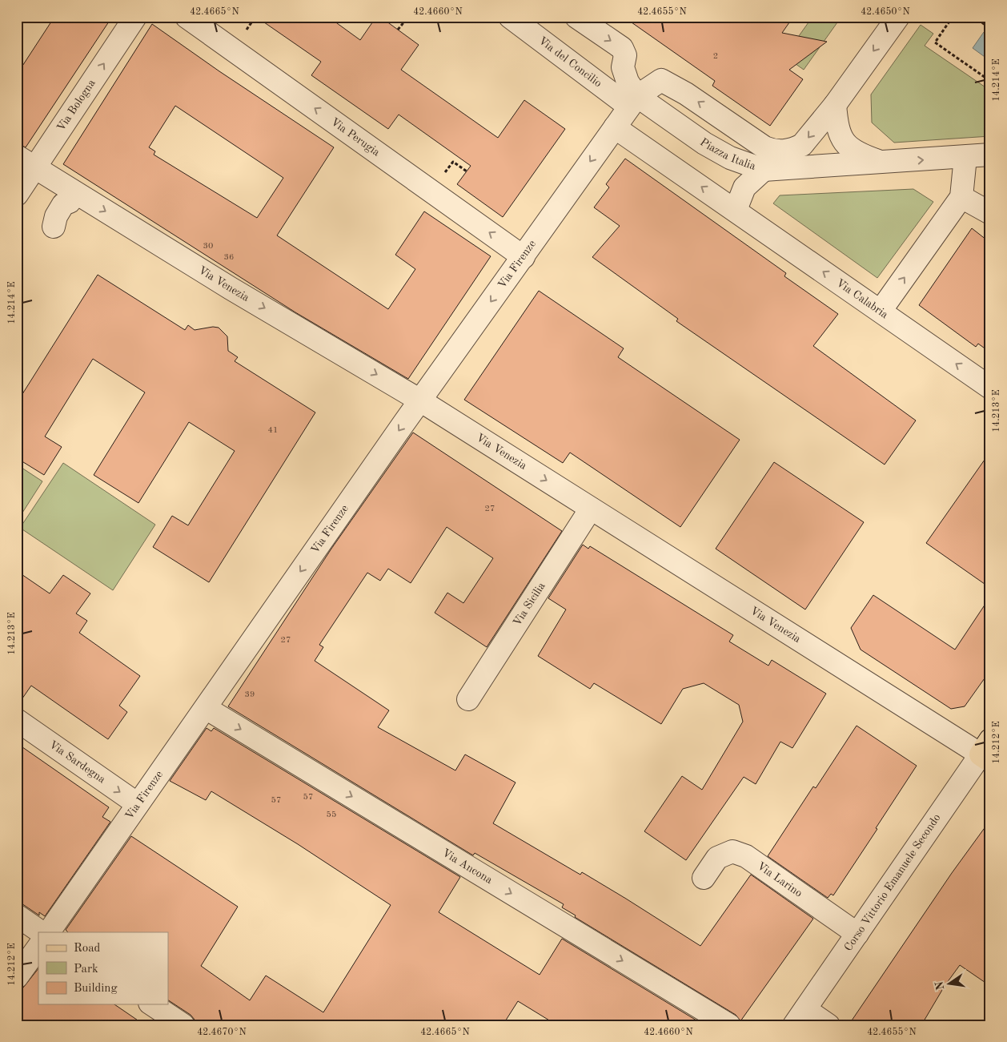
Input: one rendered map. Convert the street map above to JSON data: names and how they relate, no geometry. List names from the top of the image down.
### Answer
{
  "streets": {
    "street": [
      "Via del Concilio",
      "Via Bologna",
      "Via Perugia",
      "Piazza Italia",
      "Via Firenze",
      "Via Venezia",
      "Via Calabria",
      "Via Sicilia",
      "Via Sardegna",
      "Via Ancona",
      "Via Larino",
      "Corso Vittorio Emanuele Secondo"
    ]
  },
  "crossings": [
    ["Via del Concilio", "Piazza Italia"],
    ["Via Bologna", "Via Venezia"],
    ["Via Perugia", "Via Firenze"],
    ["Via Firenze", "Via Venezia"],
    ["Via Firenze", "Via Calabria"],
    ["Via Firenze", "Via Sardegna"],
    ["Via Firenze", "Via Ancona"],
    ["Via Venezia", "Via Sicilia"],
    ["Via Venezia", "Corso Vittorio Emanuele Secondo"],
    ["Via Larino", "Corso Vittorio Emanuele Secondo"]
  ],
  "one_way": [
    "Via Bologna",
    "Via Perugia",
    "Via Firenze",
    "Via Venezia",
    "Via Calabria",
    "Via Sardegna",
    "Via Ancona"
  ],
  "house_numbers": [
    "2",
    "30",
    "36",
    "41",
    "27",
    "27",
    "39",
    "57",
    "57",
    "55"
  ],
  "legend": ["Road", "Park", "Building"],
  "north": "left",
  "coordinates": [
    "42.4665°N",
    "42.4660°N",
    "42.4655°N",
    "42.4650°N",
    "14.214°E",
    "14.213°E",
    "14.212°E",
    "42.4670°N"
  ]
}
